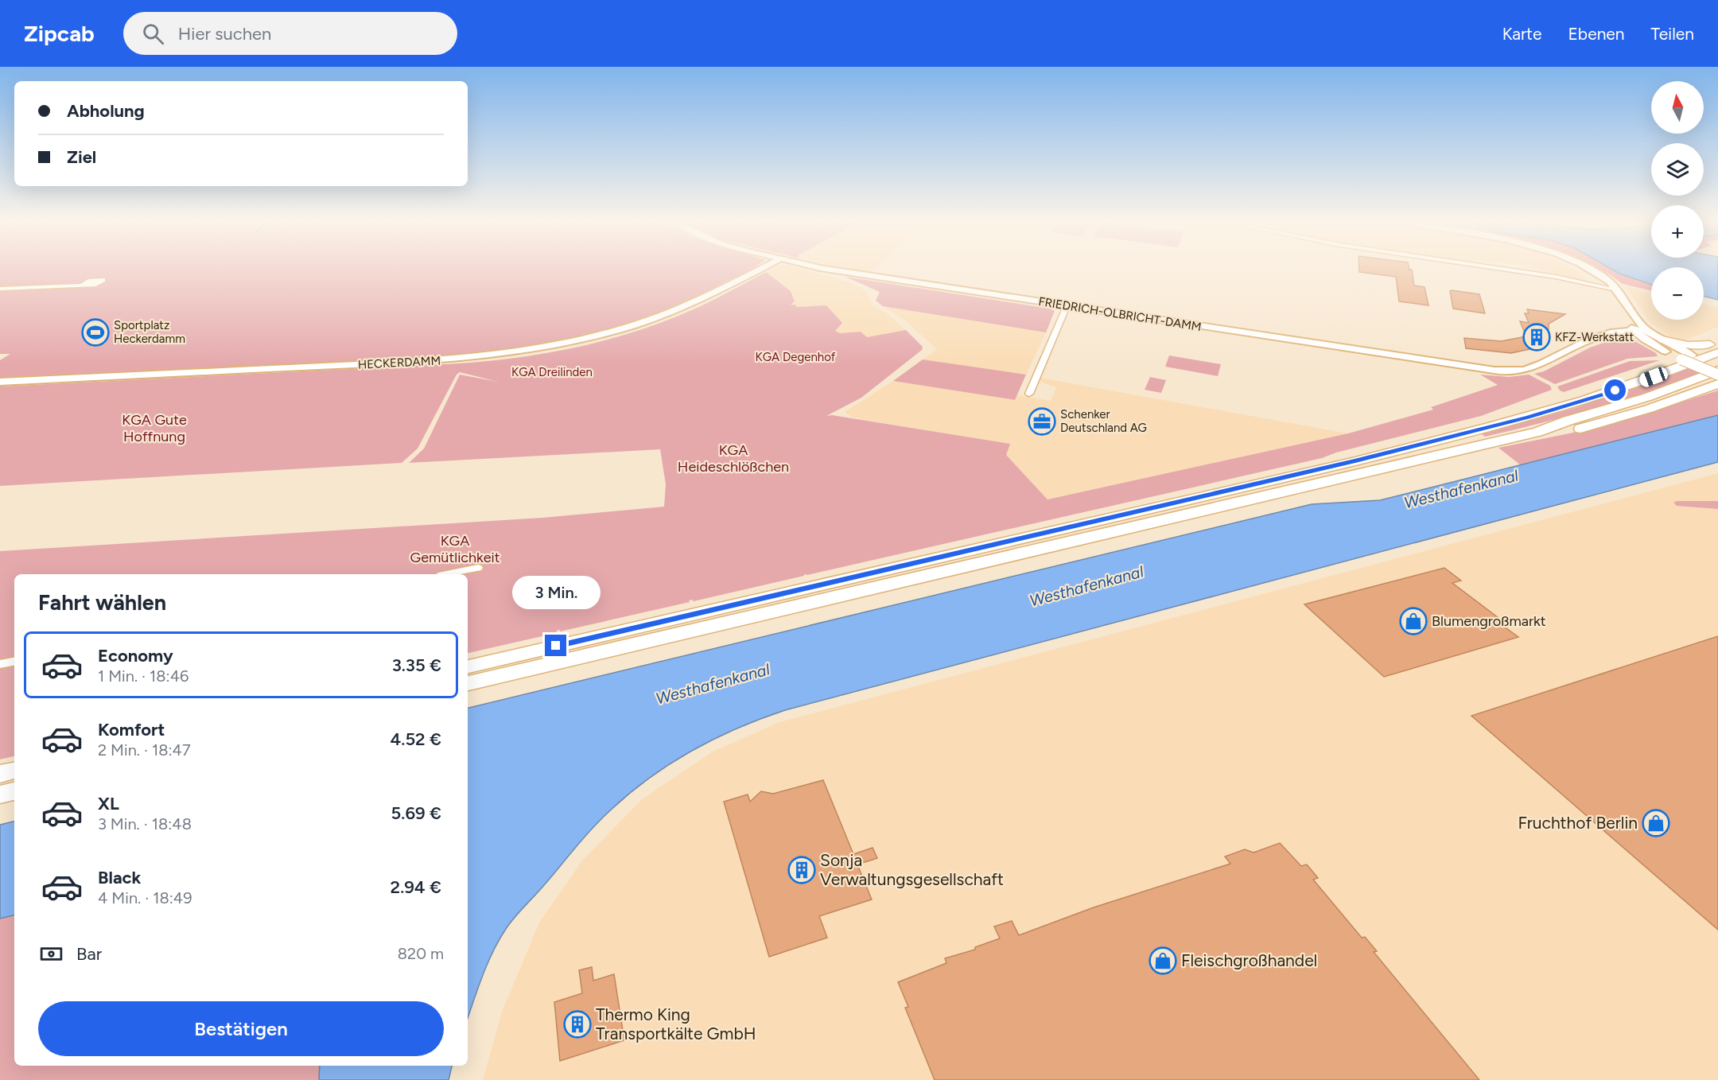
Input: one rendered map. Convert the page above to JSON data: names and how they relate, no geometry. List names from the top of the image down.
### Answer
{
  "streets": {
    "street": ["FRIEDRICH-OLBRICHT-DAMM", "HECKERDAMM"]
  },
  "water": ["Westhafenkanal"],
  "parks": [
    "KGA Degenhof",
    "KGA Dreilinden",
    "KGA Gute Hoffnung",
    "KGA Heideschlößchen",
    "KGA Gemütlichkeit"
  ],
  "places": {
    "sports": ["Sportplatz Heckerdamm"],
    "building": ["KFZ-Werkstatt", "Sonja Verwaltungsgesellschaft", "Thermo King Transportkälte GmbH"],
    "office": ["Schenker Deutschland AG"],
    "shop": ["Blumengroßmarkt", "Fruchthof Berlin", "Fleischgroßhandel"]
  },
  "north": "top",
  "page": {
    "header": "Zipcab",
    "search": "Hier suchen",
    "nav": ["Karte", "Ebenen", "Teilen"],
    "map_buttons": ["+", "−"],
    "banner": ["Abholung", "Ziel"],
    "heading": "Fahrt wählen",
    "bubble": "3 Min.",
    "list": [
      {
        "name": "Economy",
        "note": "1 Min. · 18:46",
        "value": "3.35 €"
      },
      {
        "name": "Komfort",
        "note": "2 Min. · 18:47",
        "value": "4.52 €"
      },
      {
        "name": "XL",
        "note": "3 Min. · 18:48",
        "value": "5.69 €"
      },
      {
        "name": "Black",
        "note": "4 Min. · 18:49",
        "value": "2.94 €"
      }
    ],
    "pay": ["Bar", "820 m"],
    "buttons": "Bestätigen"
  }
}
